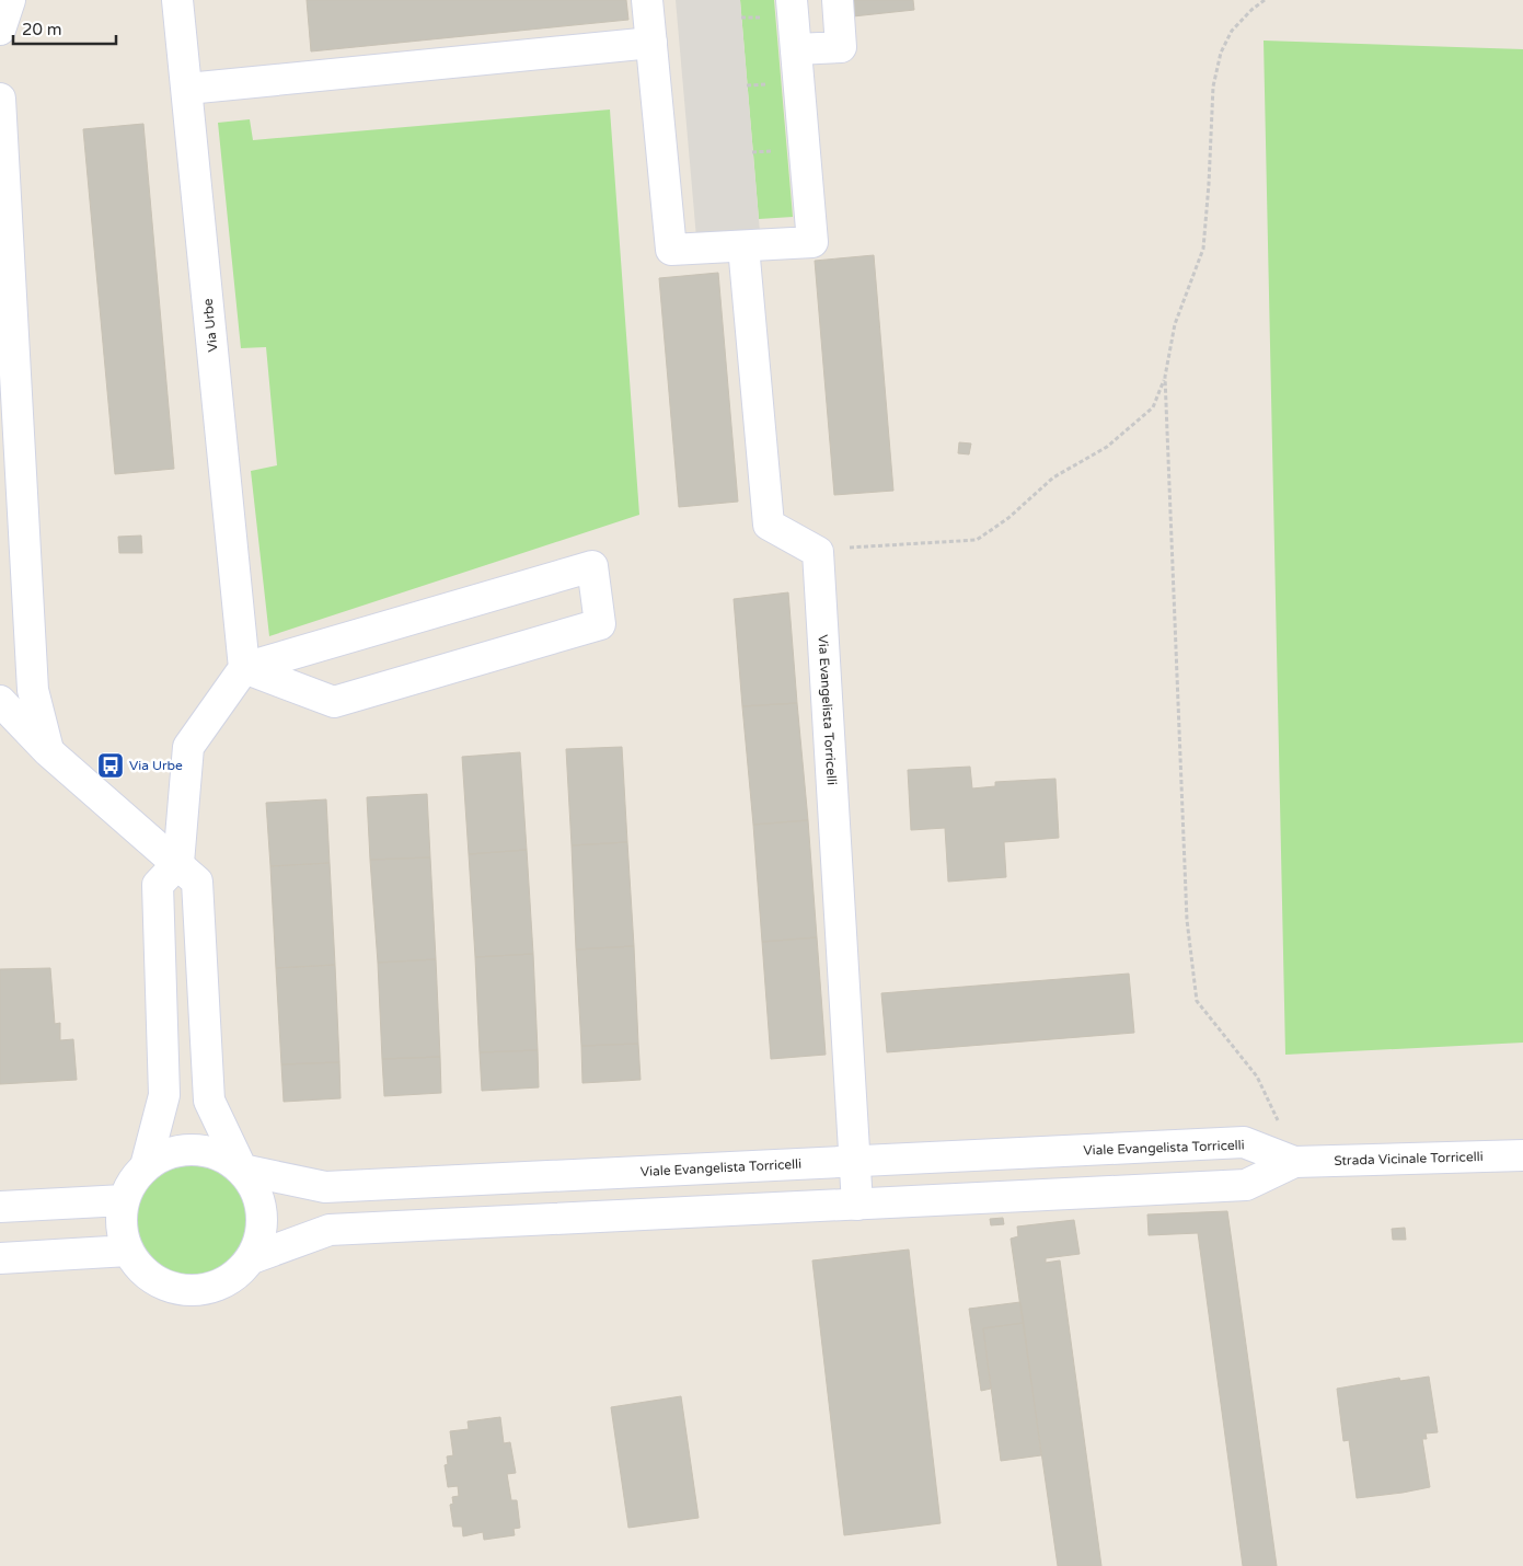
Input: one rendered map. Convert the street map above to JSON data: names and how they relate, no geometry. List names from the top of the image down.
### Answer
{
  "streets": {
    "street": [
      "Via Urbe",
      "Via Evangelista Torricelli",
      "Viale Evangelista Torricelli",
      "Strada Vicinale Torricelli"
    ]
  },
  "crossings": [
    ["Via Evangelista Torricelli", "Viale Evangelista Torricelli"],
    ["Viale Evangelista Torricelli", "Strada Vicinale Torricelli"]
  ],
  "places": {
    "bus stop": ["Via Urbe"]
  },
  "scale_bar": "20 m"
}
